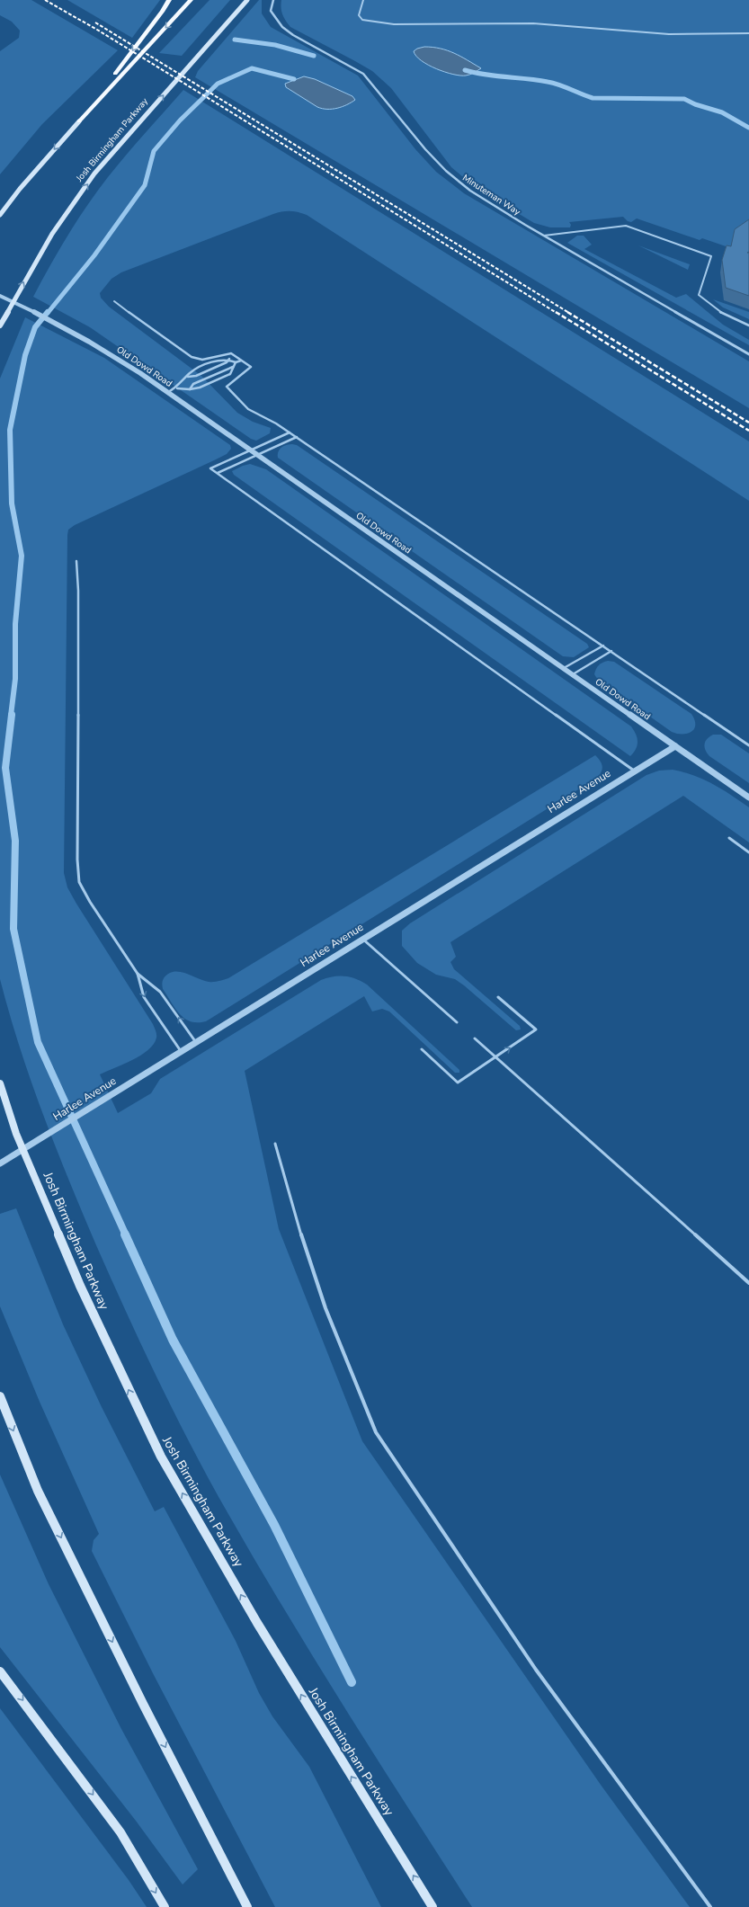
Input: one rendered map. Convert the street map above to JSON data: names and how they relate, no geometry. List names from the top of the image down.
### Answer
{
  "streets": {
    "main road": ["Josh Birmingham Parkway"],
    "street": ["Minuteman Way", "Old Dowd Road", "Harlee Avenue"]
  },
  "crossings": [
    ["Old Dowd Road", "Harlee Avenue"]
  ],
  "one_way": ["Josh Birmingham Parkway"]
}
